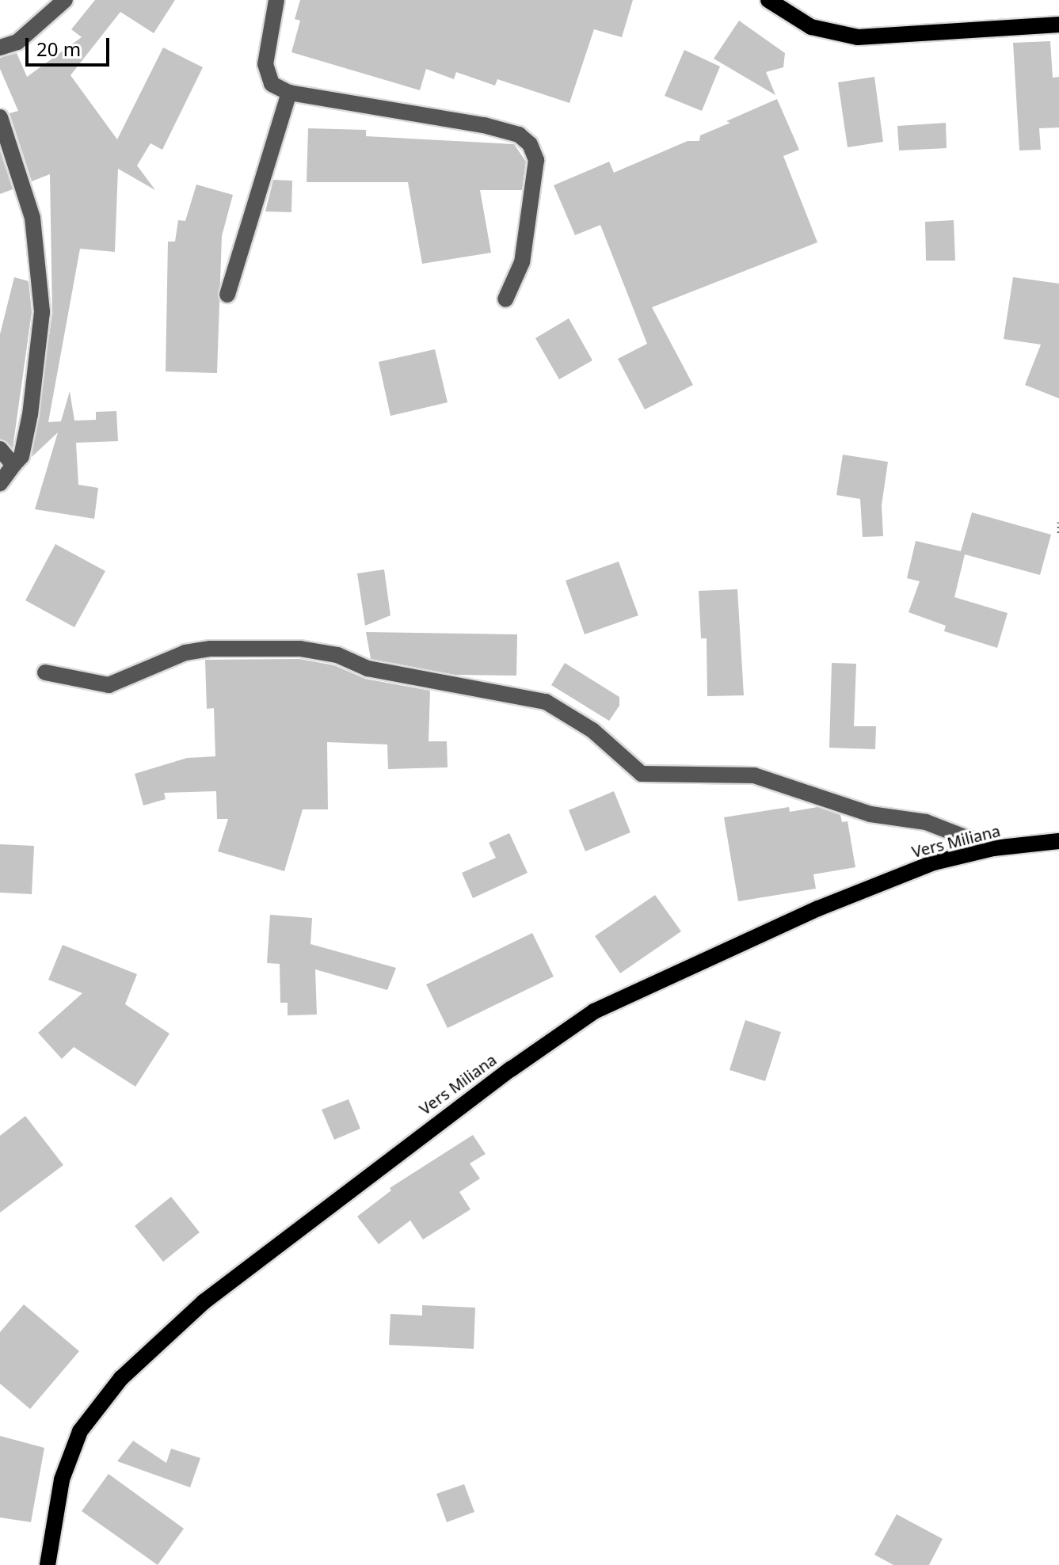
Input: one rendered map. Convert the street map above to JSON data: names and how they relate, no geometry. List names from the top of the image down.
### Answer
{
  "streets": {
    "main road": ["Vers Miliana"]
  },
  "scale_bar": "20 m"
}
